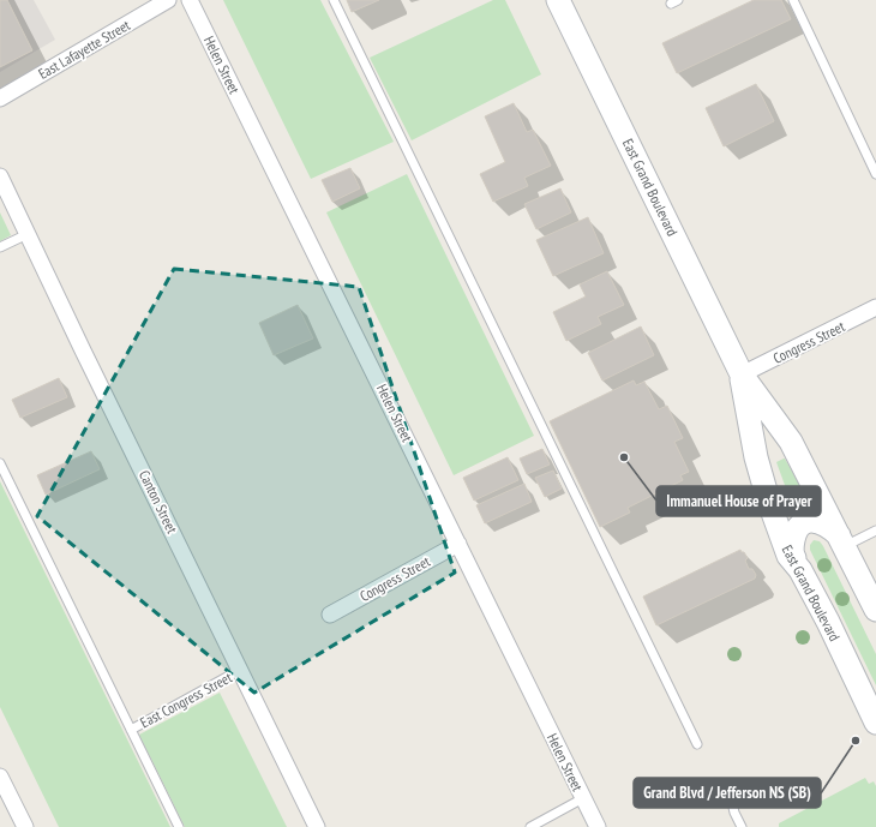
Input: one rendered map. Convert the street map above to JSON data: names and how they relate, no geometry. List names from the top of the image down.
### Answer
{
  "streets": {
    "main road": ["East Grand Boulevard"],
    "street": [
      "East Lafayette Street",
      "Helen Street",
      "Congress Street",
      "Canton Street"
    ],
    "lane": ["East Congress Street"]
  },
  "crossings": [
    ["Helen Street", "Congress Street"],
    ["East Grand Boulevard", "Congress Street"],
    ["Canton Street", "East Congress Street"]
  ],
  "places": ["Immanuel House of Prayer", "Grand Blvd / Jefferson NS (SB)"]
}
